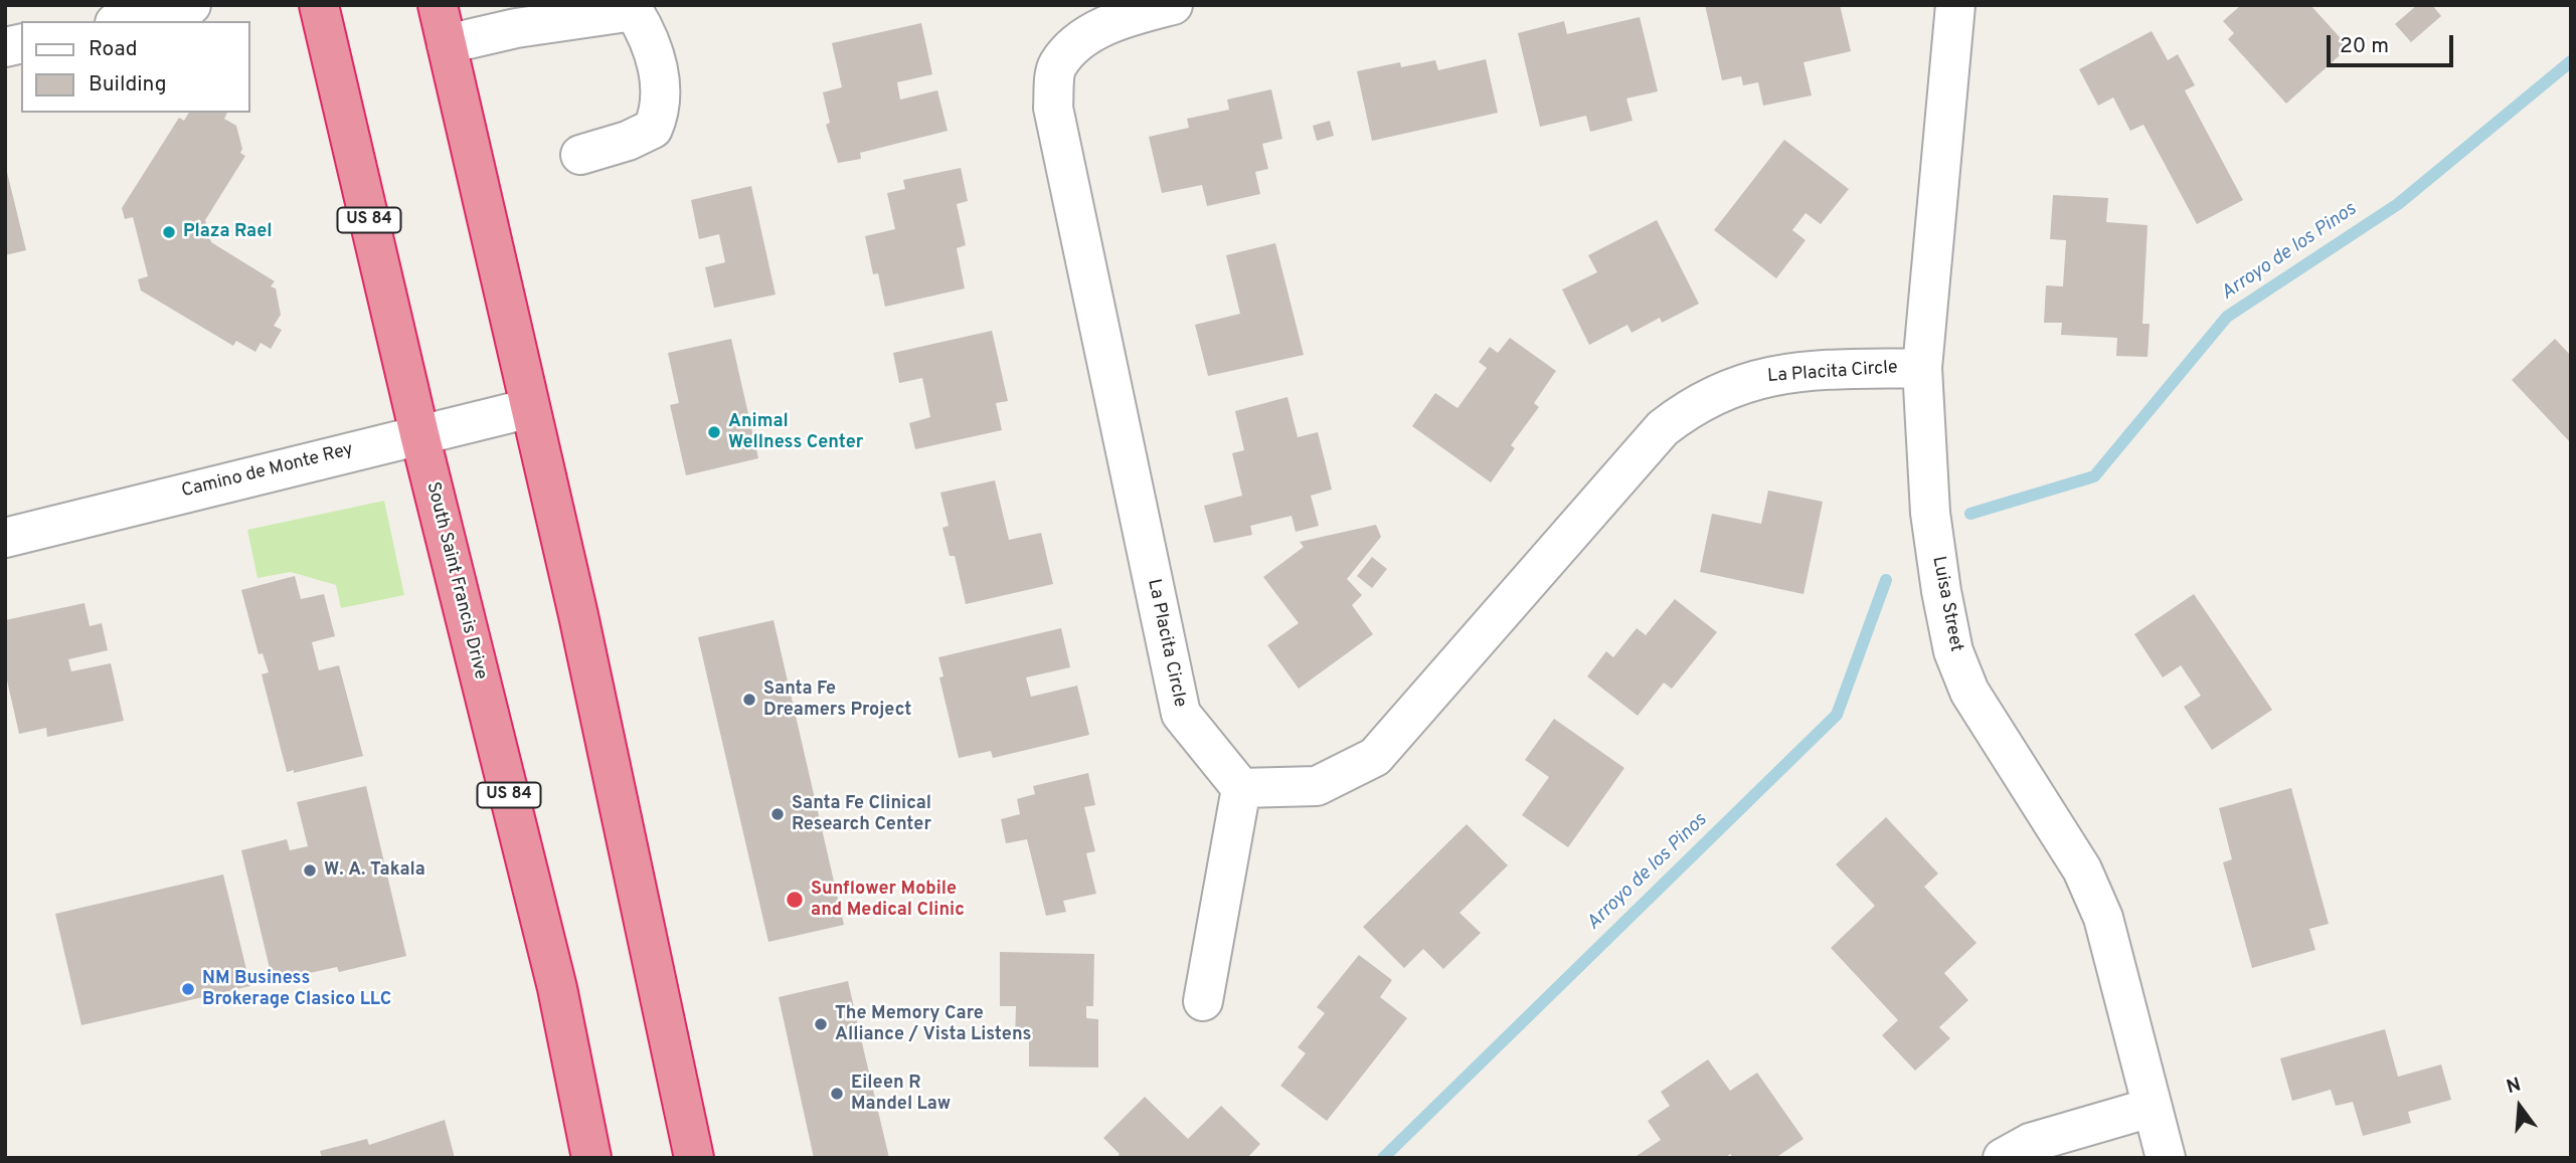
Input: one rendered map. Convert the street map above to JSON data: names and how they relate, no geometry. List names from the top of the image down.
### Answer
{
  "streets": {
    "highway": ["US 84", "South Saint Francis Drive"],
    "street": ["La Placita Circle", "Camino de Monte Rey", "Luisa Street"]
  },
  "crossings": [
    ["La Placita Circle", "Luisa Street"],
    ["Camino de Monte Rey", "South Saint Francis Drive"]
  ],
  "water": ["Arroyo de los Pinos"],
  "places": [
    "Plaza Rael",
    "Animal Wellness Center",
    "Santa Fe Dreamers Project",
    "Santa Fe Clinical Research Center",
    "W. A. Takala",
    "Sunflower Mobile and Medical Clinic",
    "NM Business Brokerage Clasico LLC",
    "The Memory Care Alliance / Vista Listens",
    "Eileen R Mandel Law"
  ],
  "legend": ["Road", "Building"],
  "scale_bar": "20 m",
  "north": "top"
}
